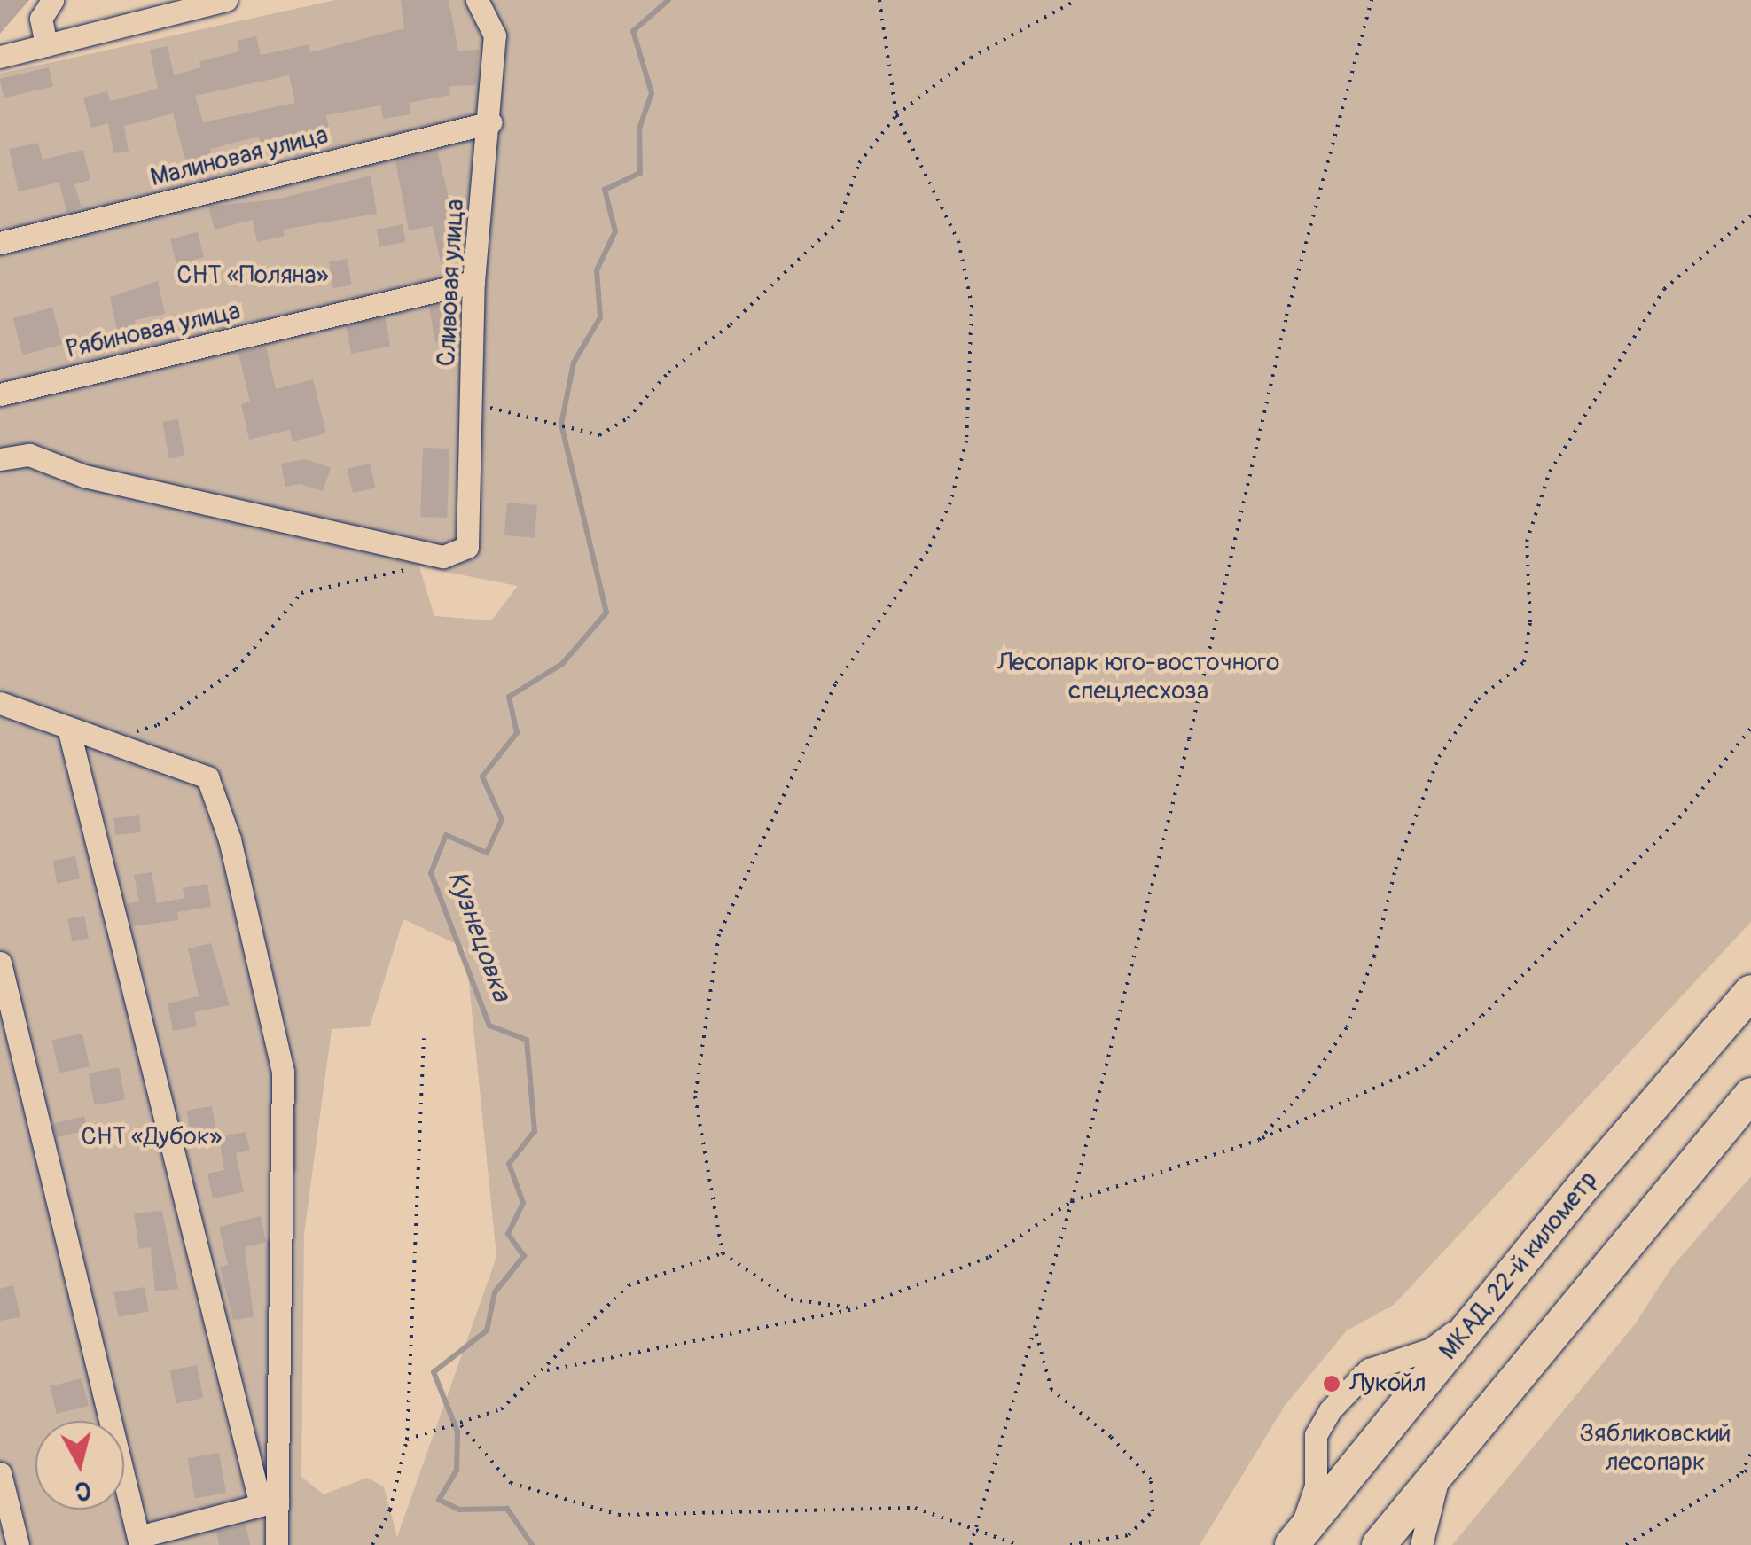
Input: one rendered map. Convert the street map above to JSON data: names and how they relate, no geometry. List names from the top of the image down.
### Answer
{
  "streets": {
    "highway": ["МКАД, 22-й километр"],
    "lane": ["Малиновая улица", "Сливовая улица", "Рябиновая улица"]
  },
  "crossings": [
    ["Малиновая улица", "Сливовая улица"],
    ["Сливовая улица", "Рябиновая улица"]
  ],
  "water": ["Кузнецовка"],
  "parks": [
    "СНТ «Поляна»",
    "Лесопарк юго-восточного спецлесхоза",
    "СНТ «Дубок»",
    "Зябликовский лесопарк"
  ],
  "places": ["Лукойл"],
  "north": "bottom"
}
